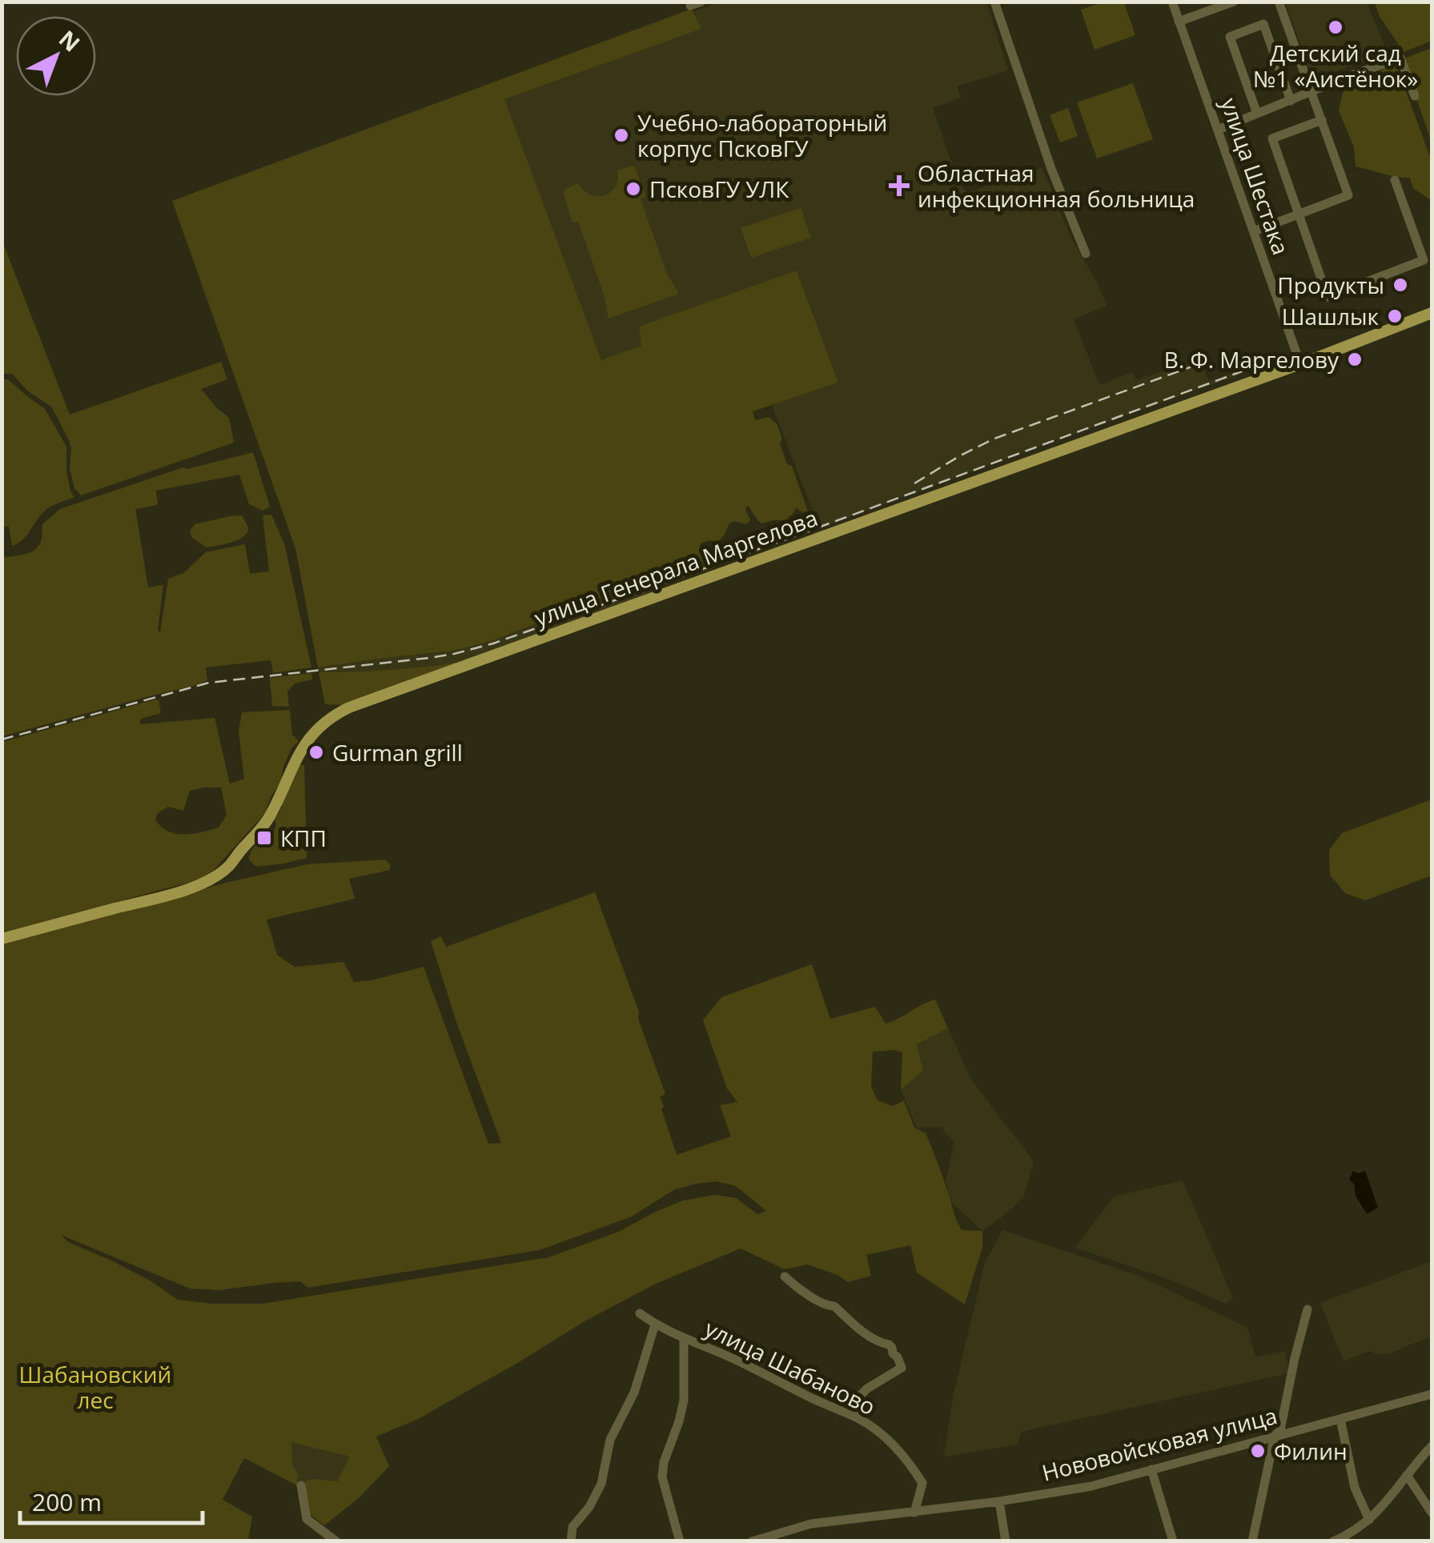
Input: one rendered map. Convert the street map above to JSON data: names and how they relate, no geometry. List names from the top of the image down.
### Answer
{
  "streets": {
    "main road": ["улица Генерала Маргелова"],
    "street": ["улица Шестака", "улица Шабаново", "Нововойсковая улица"]
  },
  "crossings": [
    ["улица Шестака", "улица Генерала Маргелова"],
    ["улица Шабаново", "Нововойсковая улица"]
  ],
  "parks": ["Шабановский лес"],
  "places": {
    "other": [
      "Детский сад №1 «Аистёнок»",
      "Учебно-лабораторный корпус ПсковГУ",
      "ПсковГУ УЛК",
      "Продукты",
      "Шашлык",
      "В. Ф. Маргелову",
      "Gurman grill",
      "Филин"
    ],
    "health": ["Областная инфекционная больница"],
    "transit": ["КПП"]
  },
  "scale_bar": "200 m",
  "north": "top right"
}
